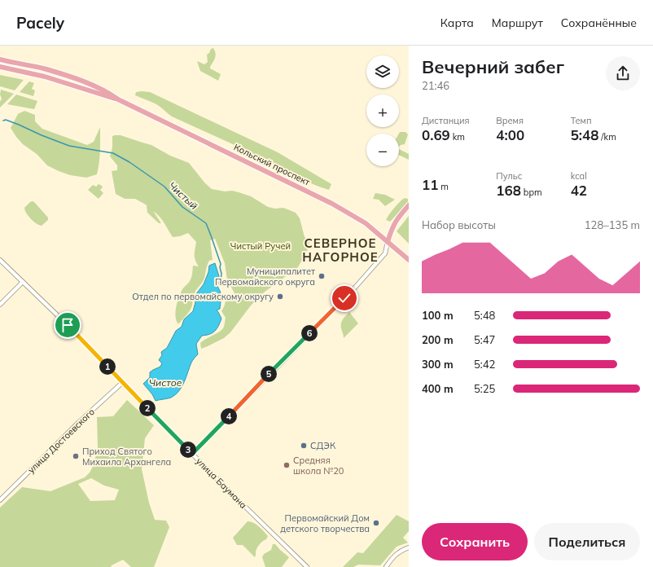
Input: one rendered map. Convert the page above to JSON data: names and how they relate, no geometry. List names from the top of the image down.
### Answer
{
  "streets": {
    "main road": ["Кольский проспект"],
    "street": ["улица Достоевского", "улица Баумана"]
  },
  "crossings": [
    ["улица Достоевского", "улица Баумана"]
  ],
  "districts": ["СЕВЕРНОЕ НАГОРНОЕ"],
  "water": ["Чистый", "Чистое"],
  "parks": ["Чистый Ручей"],
  "places": [
    "Муниципалитет Первомайского округа",
    "Отдел по первомайскому округу",
    "СДЭК",
    "Приход Святого Михаила Архангела",
    "Средняя школа №20",
    "Первомайский Дом детского творчества"
  ],
  "page": {
    "header": "Pacely",
    "nav": ["Карта", "Маршрут", "Сохранённые"],
    "heading": ["Вечерний забег", "21:46"],
    "map_buttons": ["+", "−"],
    "stats": [
      ["Дистанция", "0.69 km"],
      ["Время", "4:00"],
      ["Темп", "5:48 /km"],
      ["11 m"],
      ["Пульс", "168 bpm"],
      ["kcal", "42"]
    ],
    "chart": ["Набор высоты", "128–135 m"],
    "list": [
      {
        "name": "100 m",
        "note": "5:48"
      },
      {
        "name": "200 m",
        "note": "5:47"
      },
      {
        "name": "300 m",
        "note": "5:42"
      },
      {
        "name": "400 m",
        "note": "5:25"
      }
    ],
    "pins": [
      "6",
      "1",
      "5",
      "2",
      "4",
      "3"
    ],
    "buttons": ["Сохранить", "Поделиться"]
  }
}
